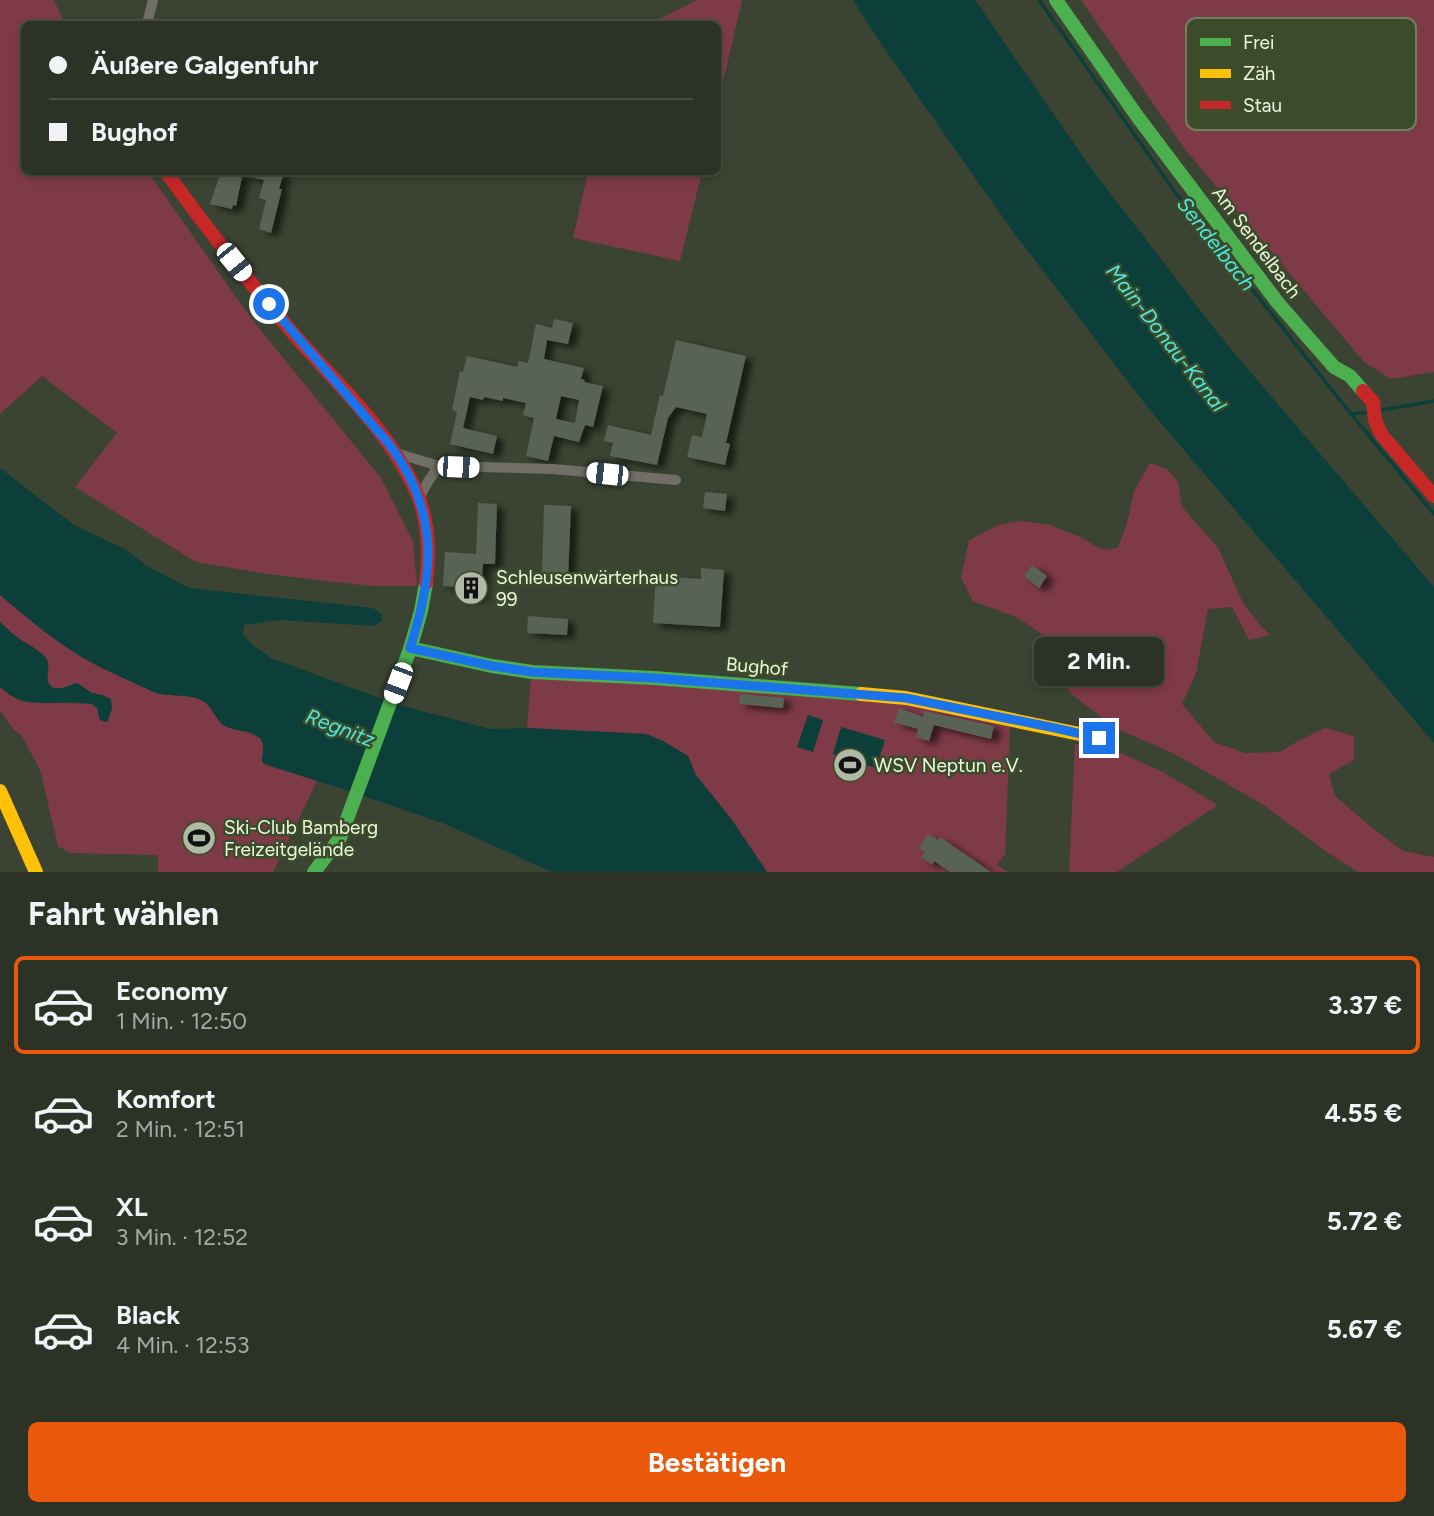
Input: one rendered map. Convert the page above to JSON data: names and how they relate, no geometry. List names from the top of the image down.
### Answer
{
  "streets": {
    "street": ["Am Sendelbach", "Bughof"]
  },
  "water": ["Sendelbach", "Main-Donau-Kanal", "Regnitz"],
  "places": {
    "building": ["Schleusenwärterhaus 99"],
    "sports": ["WSV Neptun e.V.", "Ski-Club Bamberg Freizeitgelände"]
  },
  "legend": ["Frei", "Zäh", "Stau"],
  "page": {
    "banner": ["Äußere Galgenfuhr", "Bughof"],
    "bubble": "2 Min.",
    "heading": "Fahrt wählen",
    "list": [
      {
        "name": "Economy",
        "note": "1 Min. · 12:50",
        "value": "3.37 €"
      },
      {
        "name": "Komfort",
        "note": "2 Min. · 12:51",
        "value": "4.55 €"
      },
      {
        "name": "XL",
        "note": "3 Min. · 12:52",
        "value": "5.72 €"
      },
      {
        "name": "Black",
        "note": "4 Min. · 12:53",
        "value": "5.67 €"
      }
    ],
    "buttons": "Bestätigen"
  }
}
